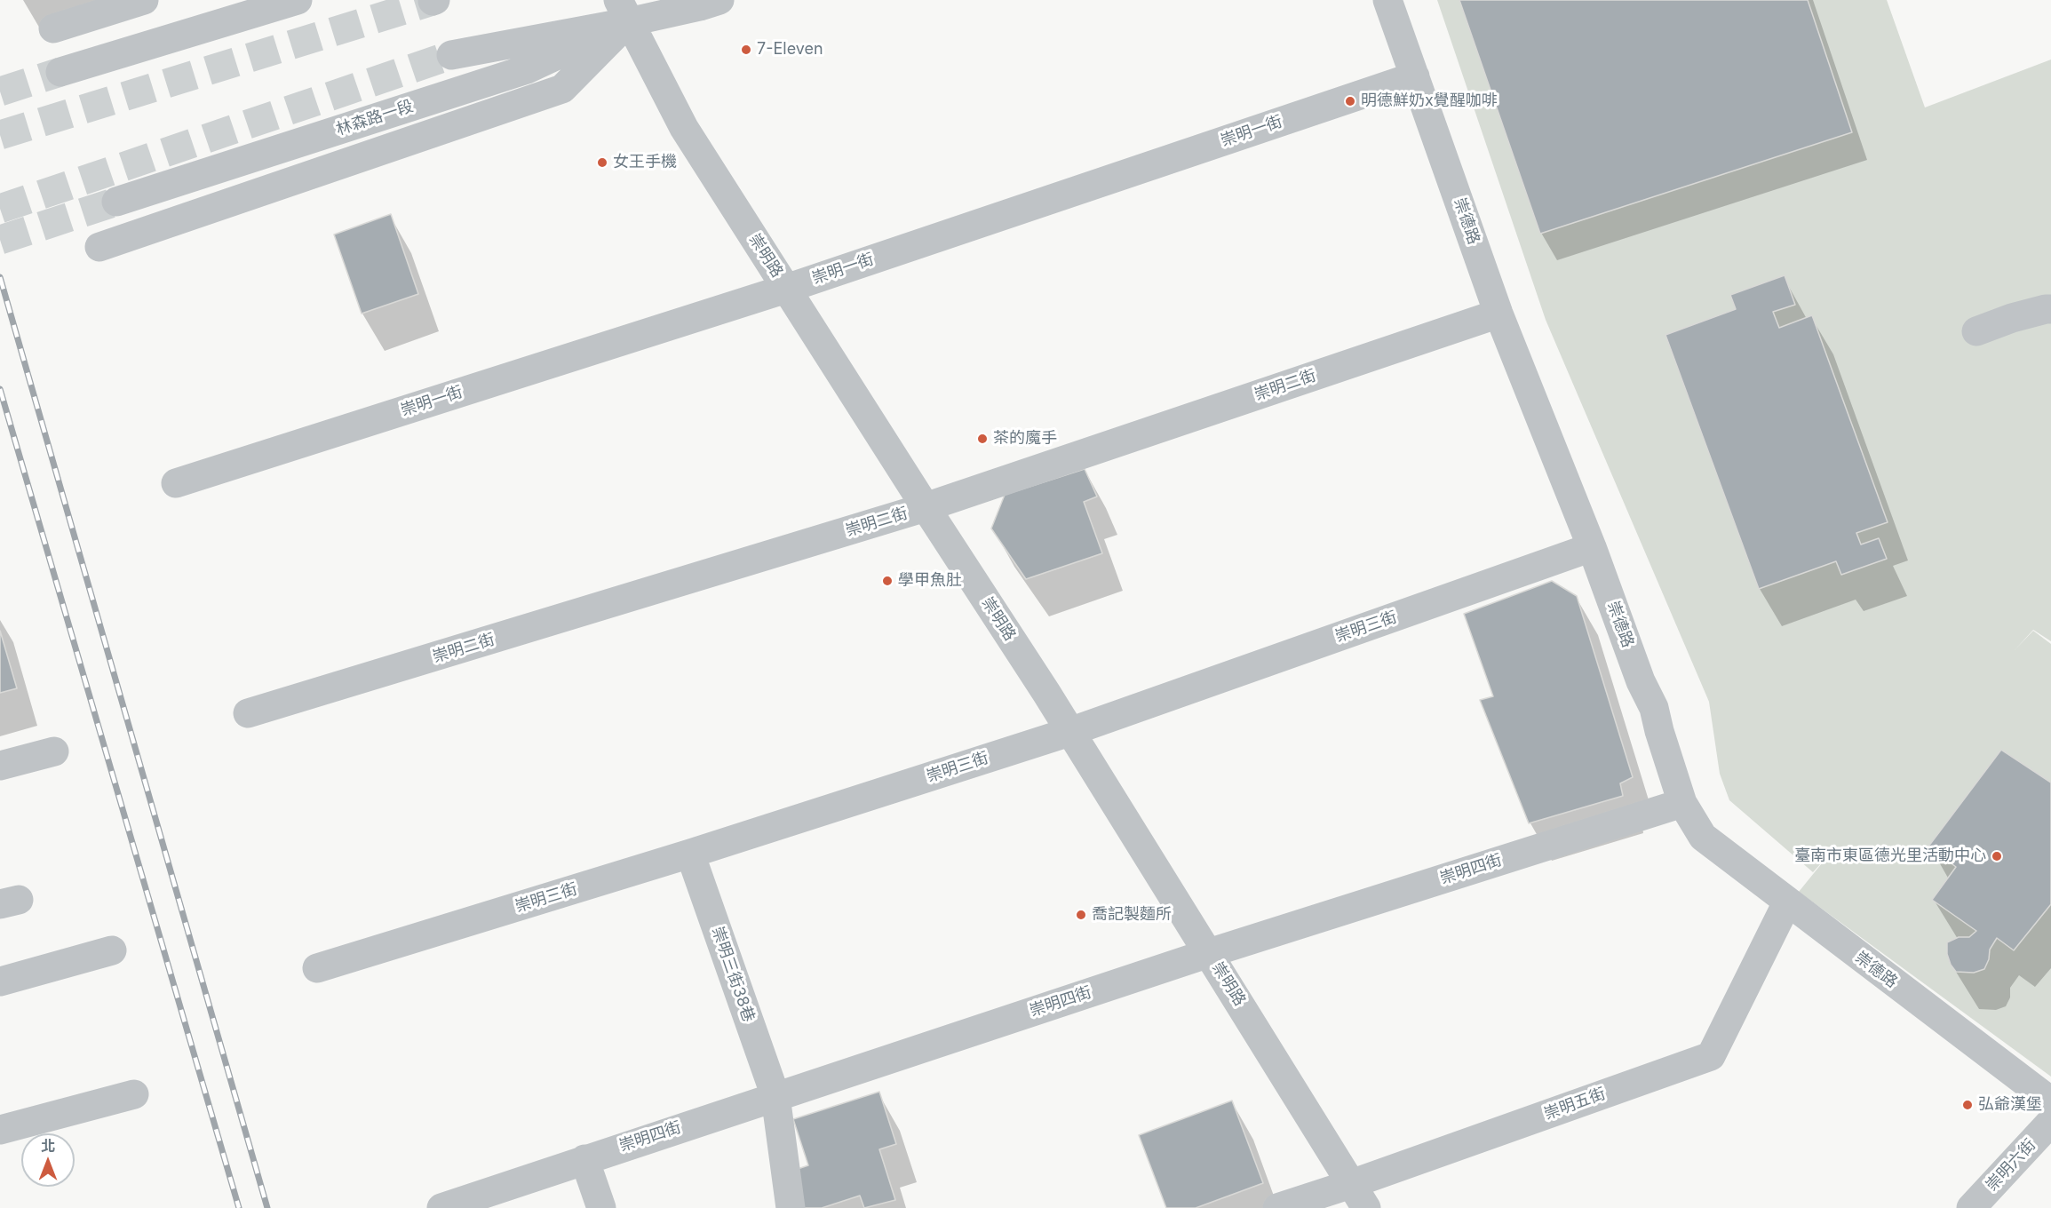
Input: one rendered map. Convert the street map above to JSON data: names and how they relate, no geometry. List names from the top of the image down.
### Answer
{
  "streets": {
    "street": [
      "林森路一段",
      "崇明一街",
      "崇德路",
      "崇明路",
      "崇明二街",
      "崇明三街",
      "崇明四街",
      "崇明三街38巷",
      "崇明五街",
      "崇明六街"
    ]
  },
  "crossings": [
    ["林森路一段", "崇明路"],
    ["崇明一街", "崇德路"],
    ["崇明一街", "崇明路"],
    ["崇德路", "崇明二街"],
    ["崇德路", "崇明三街"],
    ["崇德路", "崇明四街"],
    ["崇德路", "崇明五街"],
    ["崇明路", "崇明二街"],
    ["崇明路", "崇明三街"],
    ["崇明路", "崇明四街"],
    ["崇明路", "崇明五街"],
    ["崇明三街", "崇明三街38巷"],
    ["崇明四街", "崇明三街38巷"]
  ],
  "places": [
    "7-Eleven",
    "明德鮮奶x覺醒咖啡",
    "女王手機",
    "茶的魔手",
    "學甲魚肚",
    "臺南市東區德光里活動中心",
    "喬記製麵所",
    "弘爺漢堡"
  ],
  "north": "top"
}
